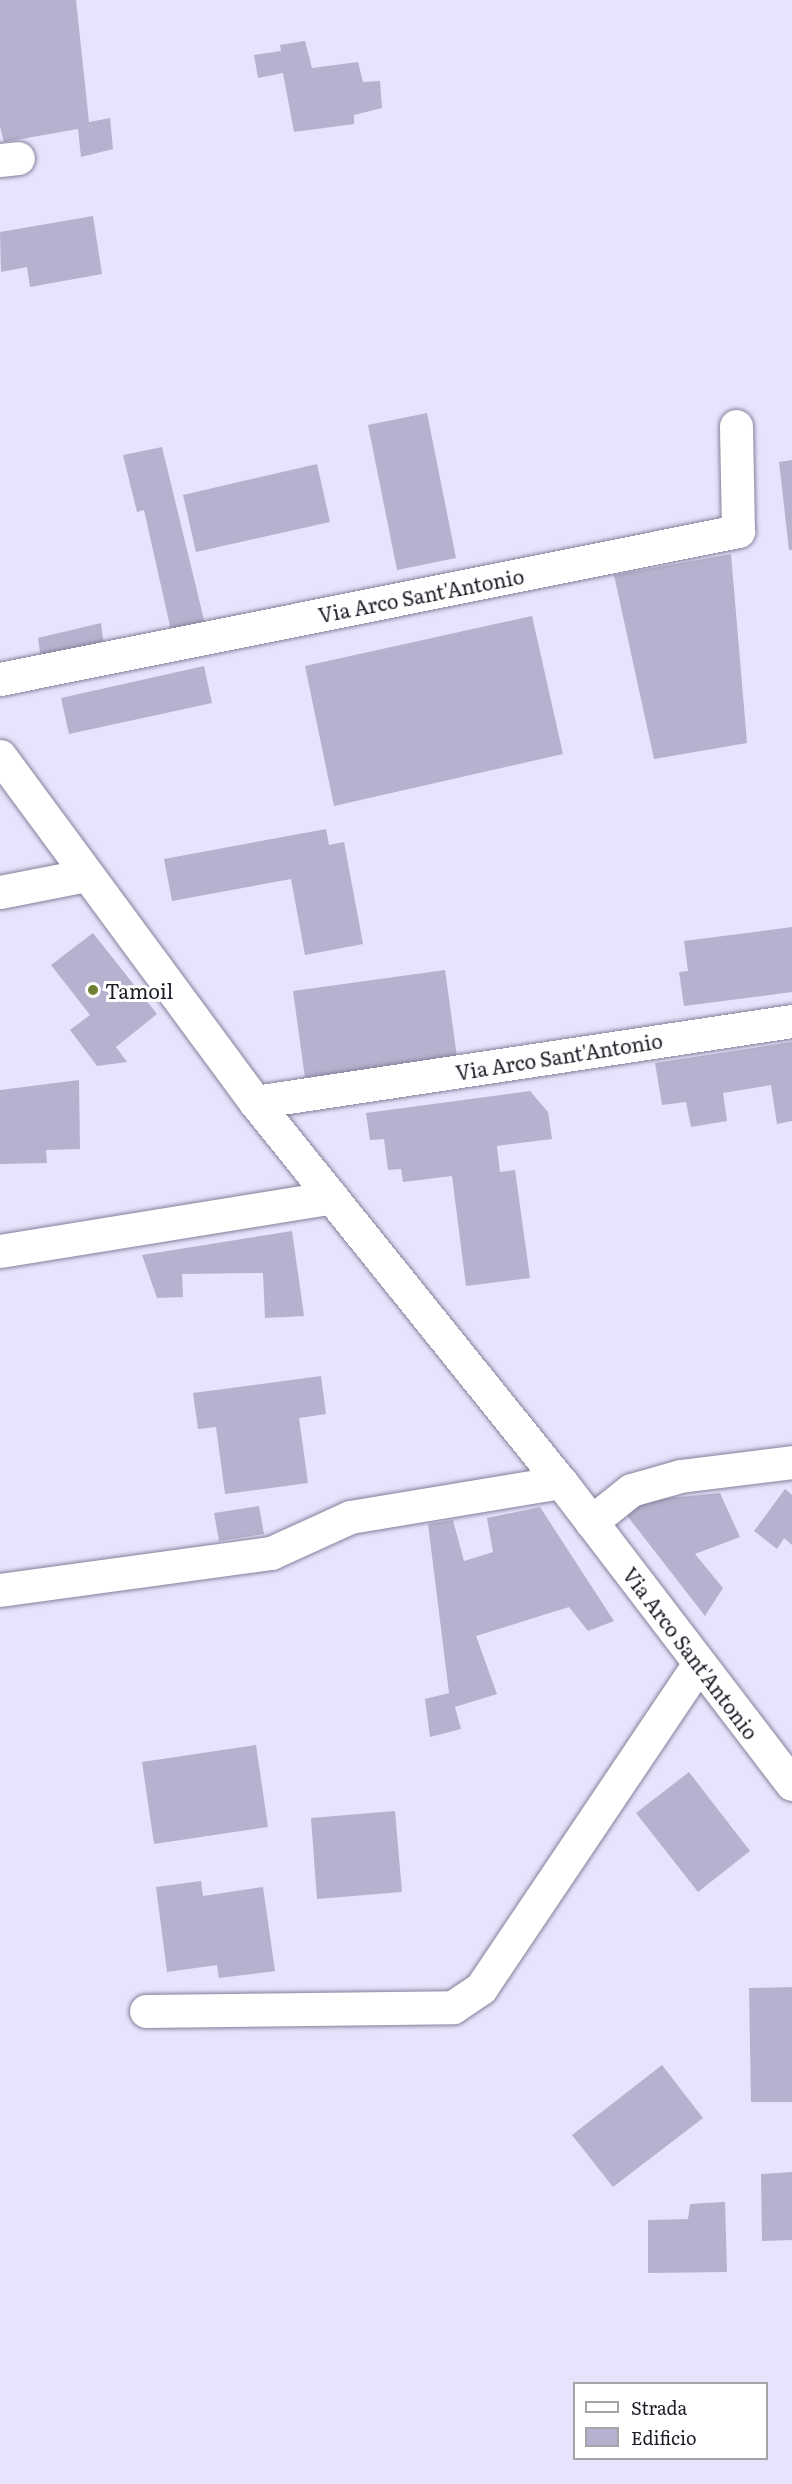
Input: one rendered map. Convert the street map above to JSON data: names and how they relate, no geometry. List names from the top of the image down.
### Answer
{
  "streets": {
    "street": ["Via Arco Sant'Antonio"]
  },
  "places": ["Tamoil"],
  "legend": ["Strada", "Edificio"]
}
